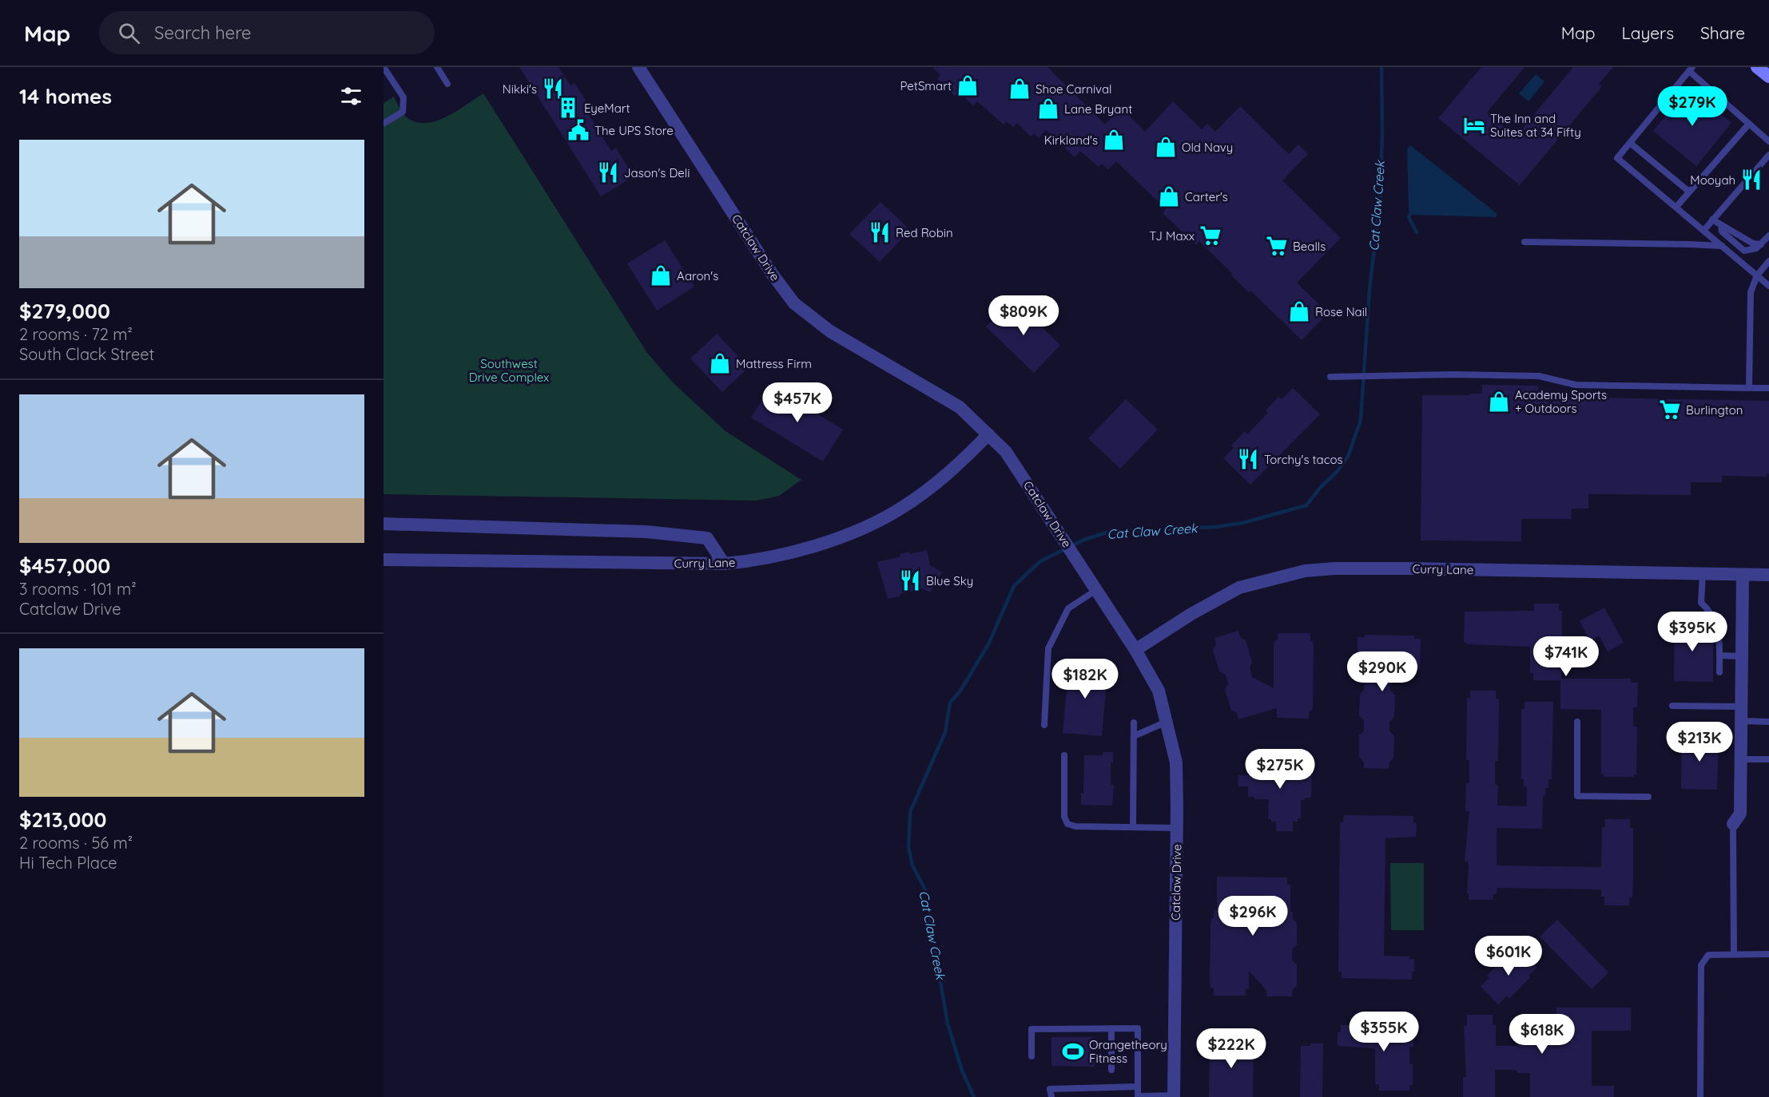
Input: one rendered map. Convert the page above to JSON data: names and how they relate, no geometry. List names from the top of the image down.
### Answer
{
  "streets": {
    "street": ["Catclaw Drive", "Curry Lane"]
  },
  "crossings": [
    ["Catclaw Drive", "Curry Lane"]
  ],
  "water": ["Cat Claw Creek"],
  "parks": ["Southwest Drive Complex"],
  "places": {
    "shop": [
      "PetSmart",
      "Shoe Carnival",
      "Lane Bryant",
      "Kirkland's",
      "Old Navy",
      "Carter's",
      "Aaron's",
      "Rose Nail",
      "Mattress Firm",
      "Academy Sports + Outdoors"
    ],
    "restaurant": [
      "Nikki's",
      "Jason's Deli",
      "Mooyah",
      "Red Robin",
      "Torchy's tacos",
      "Blue Sky"
    ],
    "building": ["EyeMart"],
    "hotel": ["The Inn and Suites at 34 Fifty"],
    "public building": ["The UPS Store"],
    "supermarket": ["TJ Maxx", "Bealls", "Burlington"],
    "sports": ["Orangetheory Fitness"]
  },
  "page": {
    "header": "Map",
    "search": "Search here",
    "nav": ["Map", "Layers", "Share"],
    "heading": "14 homes",
    "price": [
      "$279K",
      "$809K",
      "$457K",
      "$395K",
      "$741K",
      "$290K",
      "$182K",
      "$213K",
      "$275K",
      "$296K",
      "$601K",
      "$355K",
      "$618K",
      "$222K"
    ],
    "list": [
      {
        "name": "$279,000",
        "note": "2 rooms · 72 m² · South Clack Street"
      },
      {
        "name": "$457,000",
        "note": "3 rooms · 101 m² · Catclaw Drive"
      },
      {
        "name": "$213,000",
        "note": "2 rooms · 56 m² · Hi Tech Place"
      }
    ]
  }
}
